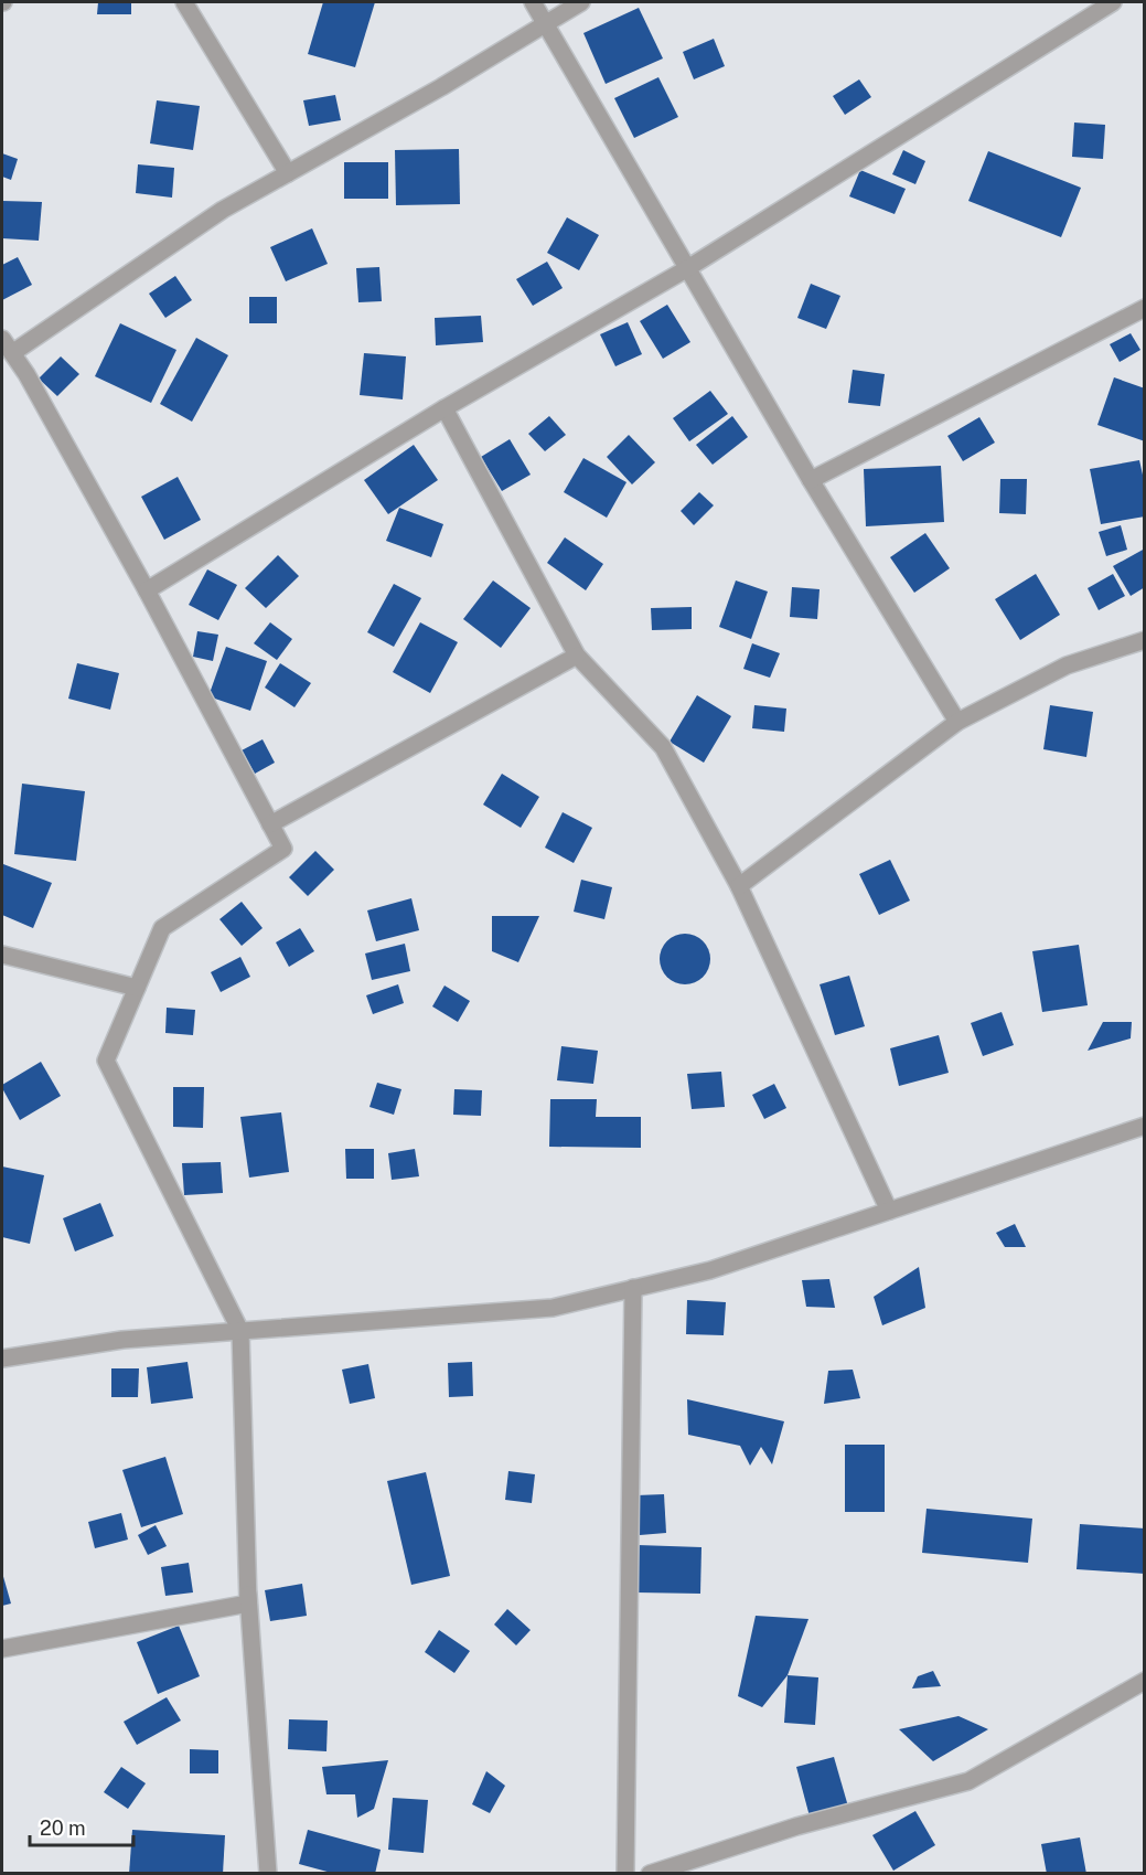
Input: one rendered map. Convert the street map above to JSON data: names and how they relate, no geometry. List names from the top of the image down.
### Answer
{
  "scale_bar": "20 m"
}
